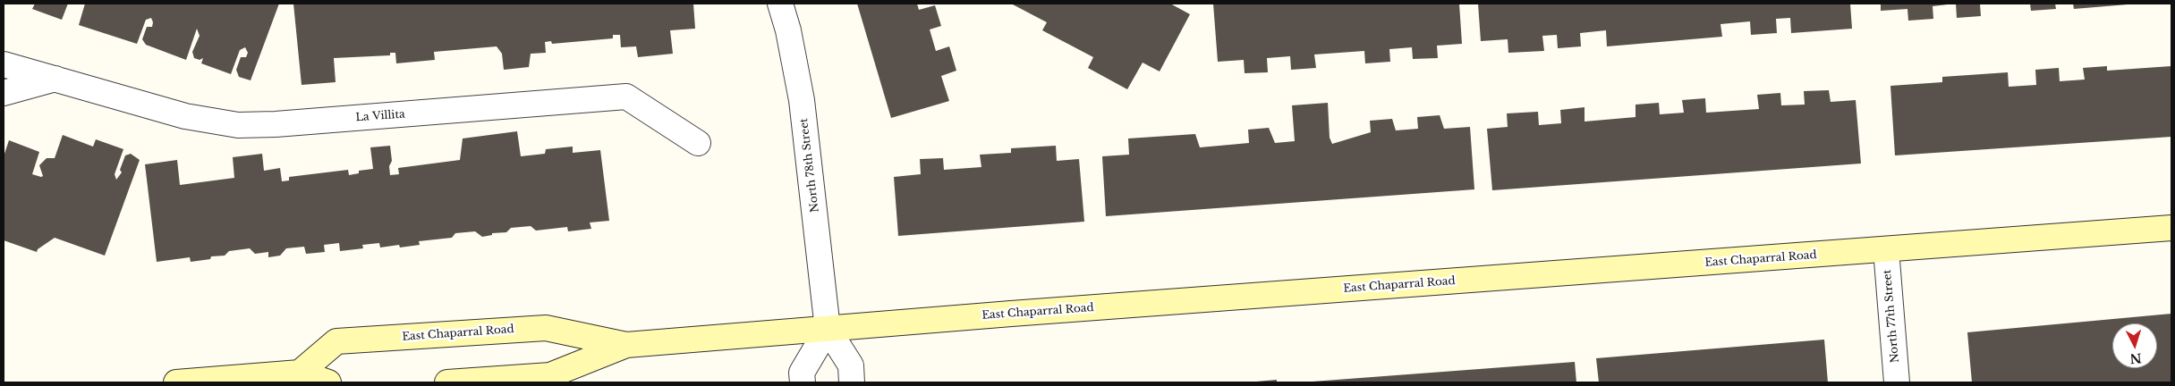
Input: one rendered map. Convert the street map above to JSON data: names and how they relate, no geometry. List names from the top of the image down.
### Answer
{
  "streets": {
    "main road": ["East Chaparral Road"],
    "street": ["La Villita", "North 78th Street", "North 77th Street"]
  },
  "crossings": [
    ["North 78th Street", "East Chaparral Road"],
    ["East Chaparral Road", "North 77th Street"]
  ],
  "north": "bottom"
}
